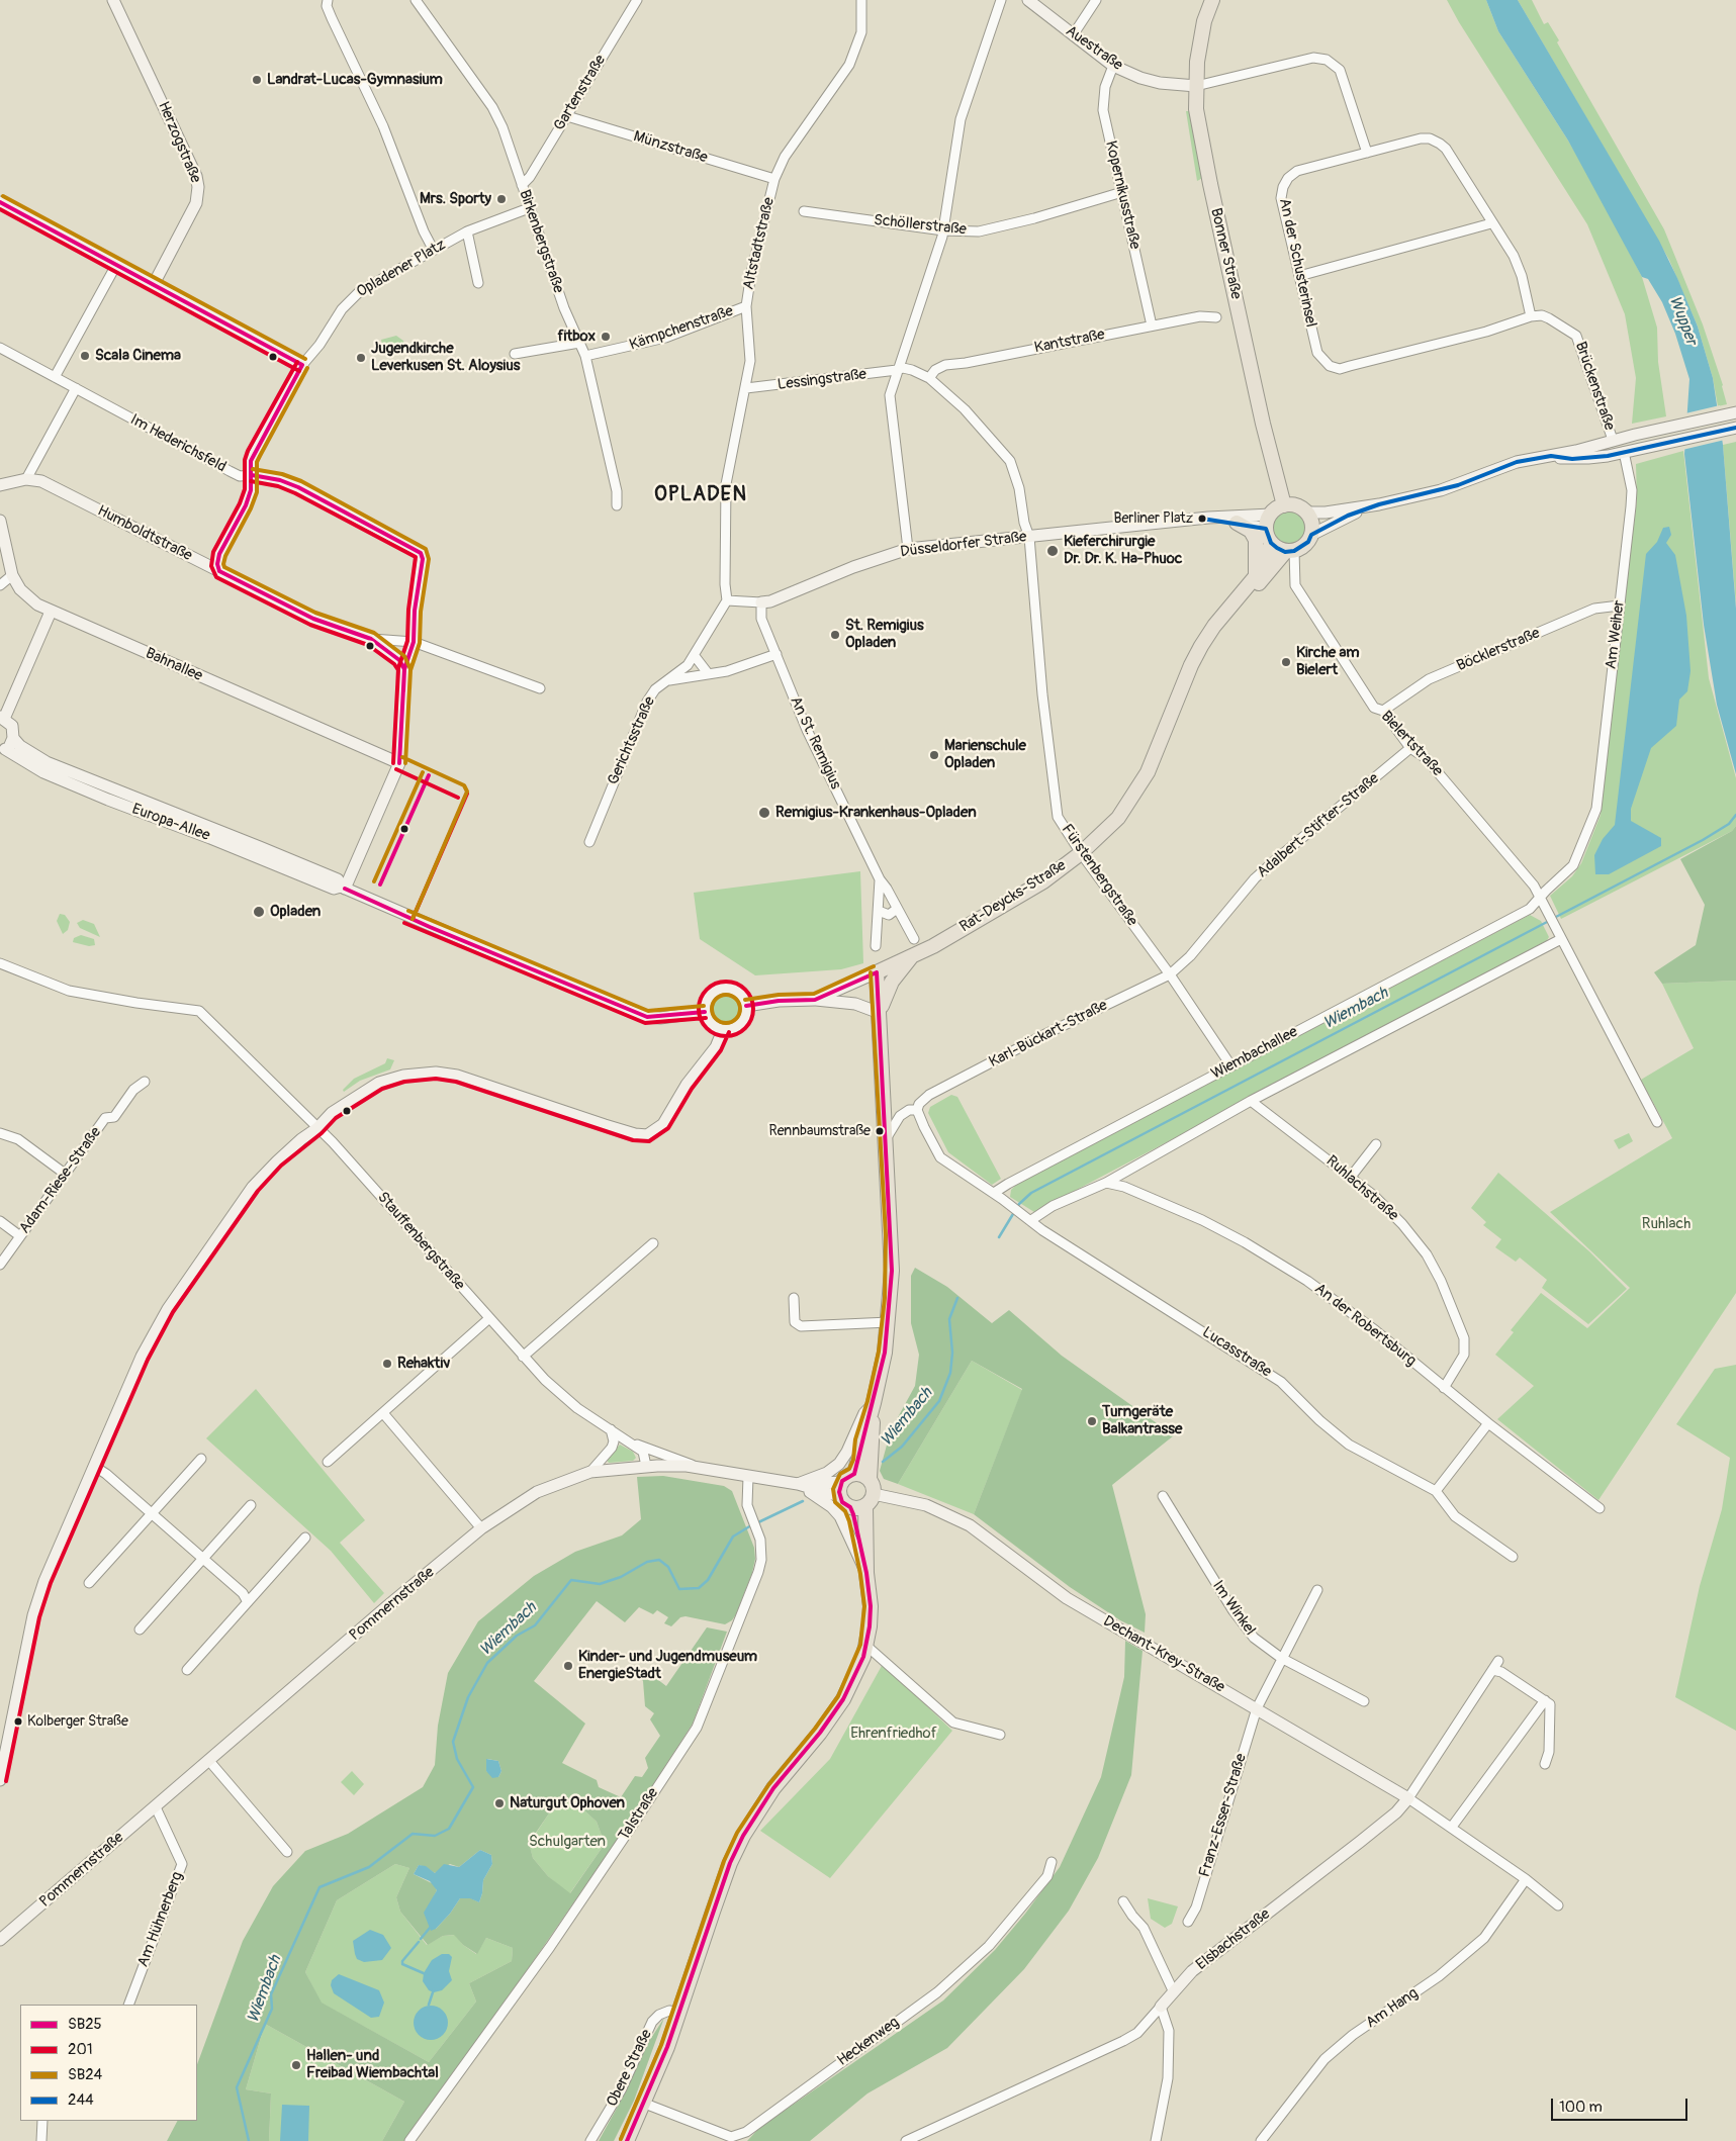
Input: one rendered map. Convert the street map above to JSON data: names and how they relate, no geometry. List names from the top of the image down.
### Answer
{
  "streets": {
    "main road": ["Bonner Straße", "Rat-Deycks-Straße"],
    "street": [
      "Auestraße",
      "Gartenstraße",
      "Herzogstraße",
      "Münzstraße",
      "Kopernikusstraße",
      "Schöllerstraße",
      "Birkenbergstraße",
      "Altstadtstraße",
      "An der Schusterinsel",
      "Opladener Platz",
      "Kämpchenstraße",
      "Kantstraße",
      "Lessingstraße",
      "Brückenstraße",
      "Im Hederichsfeld",
      "Humboldtstraße",
      "Düsseldorfer Straße",
      "Am Weiher",
      "Böcklerstraße",
      "Bahnallee",
      "Gerichtsstraße",
      "An St. Remigius",
      "Bielertstraße",
      "Europa-Allee",
      "Adalbert-Stifter-Straße",
      "Fürstenbergstraße",
      "Karl-Bückart-Straße",
      "Wiembachallee",
      "Adam-Riese-Straße",
      "Ruhlachstraße",
      "Stauffenbergstraße",
      "An der Robertsburg",
      "Lucasstraße",
      "Pommernstraße",
      "Im Winkel",
      "Dechant-Krey-Straße",
      "Talstraße",
      "Franz-Esser-Straße",
      "Am Hühnerberg",
      "Elsbachstraße",
      "Am Hang",
      "Heckenweg",
      "Obere Straße"
    ]
  },
  "crossings": [
    ["Auestraße", "Kopernikusstraße"],
    ["Auestraße", "Bonner Straße"],
    ["Gartenstraße", "Münzstraße"],
    ["Gartenstraße", "Birkenbergstraße"],
    ["Münzstraße", "Altstadtstraße"],
    ["Kopernikusstraße", "Schöllerstraße"],
    ["Kopernikusstraße", "Kantstraße"],
    ["Birkenbergstraße", "Opladener Platz"],
    ["Birkenbergstraße", "Kämpchenstraße"],
    ["Altstadtstraße", "Kämpchenstraße"],
    ["Altstadtstraße", "Lessingstraße"],
    ["Altstadtstraße", "Düsseldorfer Straße"],
    ["Altstadtstraße", "Gerichtsstraße"],
    ["Bonner Straße", "Düsseldorfer Straße"],
    ["Bonner Straße", "Bielertstraße"],
    ["Bonner Straße", "Rat-Deycks-Straße"],
    ["An der Schusterinsel", "Brückenstraße"],
    ["Kantstraße", "Lessingstraße"],
    ["Kantstraße", "Fürstenbergstraße"],
    ["Lessingstraße", "Fürstenbergstraße"],
    ["Im Hederichsfeld", "Humboldtstraße"],
    ["Düsseldorfer Straße", "Gerichtsstraße"],
    ["Düsseldorfer Straße", "An St. Remigius"],
    ["Düsseldorfer Straße", "Bielertstraße"],
    ["Düsseldorfer Straße", "Fürstenbergstraße"],
    ["Düsseldorfer Straße", "Rat-Deycks-Straße"],
    ["Am Weiher", "Böcklerstraße"],
    ["Am Weiher", "Wiembachallee"],
    ["Böcklerstraße", "Bielertstraße"],
    ["Bielertstraße", "Adalbert-Stifter-Straße"],
    ["Bielertstraße", "Rat-Deycks-Straße"],
    ["Bielertstraße", "Wiembachallee"],
    ["Adalbert-Stifter-Straße", "Fürstenbergstraße"],
    ["Adalbert-Stifter-Straße", "Karl-Bückart-Straße"],
    ["Fürstenbergstraße", "Rat-Deycks-Straße"],
    ["Fürstenbergstraße", "Karl-Bückart-Straße"],
    ["Fürstenbergstraße", "Wiembachallee"],
    ["Karl-Bückart-Straße", "Lucasstraße"],
    ["Wiembachallee", "Lucasstraße"],
    ["Ruhlachstraße", "An der Robertsburg"],
    ["Stauffenbergstraße", "Pommernstraße"],
    ["Stauffenbergstraße", "Dechant-Krey-Straße"],
    ["Stauffenbergstraße", "Talstraße"],
    ["Pommernstraße", "Am Hühnerberg"],
    ["Im Winkel", "Franz-Esser-Straße"],
    ["Dechant-Krey-Straße", "Franz-Esser-Straße"],
    ["Dechant-Krey-Straße", "Elsbachstraße"],
    ["Dechant-Krey-Straße", "Am Hang"]
  ],
  "districts": ["OPLADEN"],
  "water": ["Wupper", "Wiembach"],
  "parks": ["Ruhlach", "Ehrenfriedhof", "Schulgarten"],
  "places": [
    "Landrat-Lucas-Gymnasium",
    "Mrs. Sporty",
    "fitbox",
    "Scala Cinema",
    "Jugendkirche Leverkusen St. Aloysius",
    "Berliner Platz",
    "Kieferchirurgie Dr. Dr. K. Ha-Phuoc",
    "St. Remigius Opladen",
    "Kirche am Bielert",
    "Marienschule Opladen",
    "Remigius-Krankenhaus-Opladen",
    "Opladen",
    "Rennbaumstraße",
    "Rehaktiv",
    "Turngeräte Balkantrasse",
    "Kinder- und Jugendmuseum EnergieStadt",
    "Kolberger Straße",
    "Naturgut Ophoven",
    "Hallen- und Freibad Wiembachtal"
  ],
  "lines": [
    "transit line SB24",
    "transit line SB25",
    "transit line 201",
    "transit line 244"
  ],
  "legend": [
    "SB25",
    "201",
    "SB24",
    "244"
  ],
  "scale_bar": "100 m"
}
